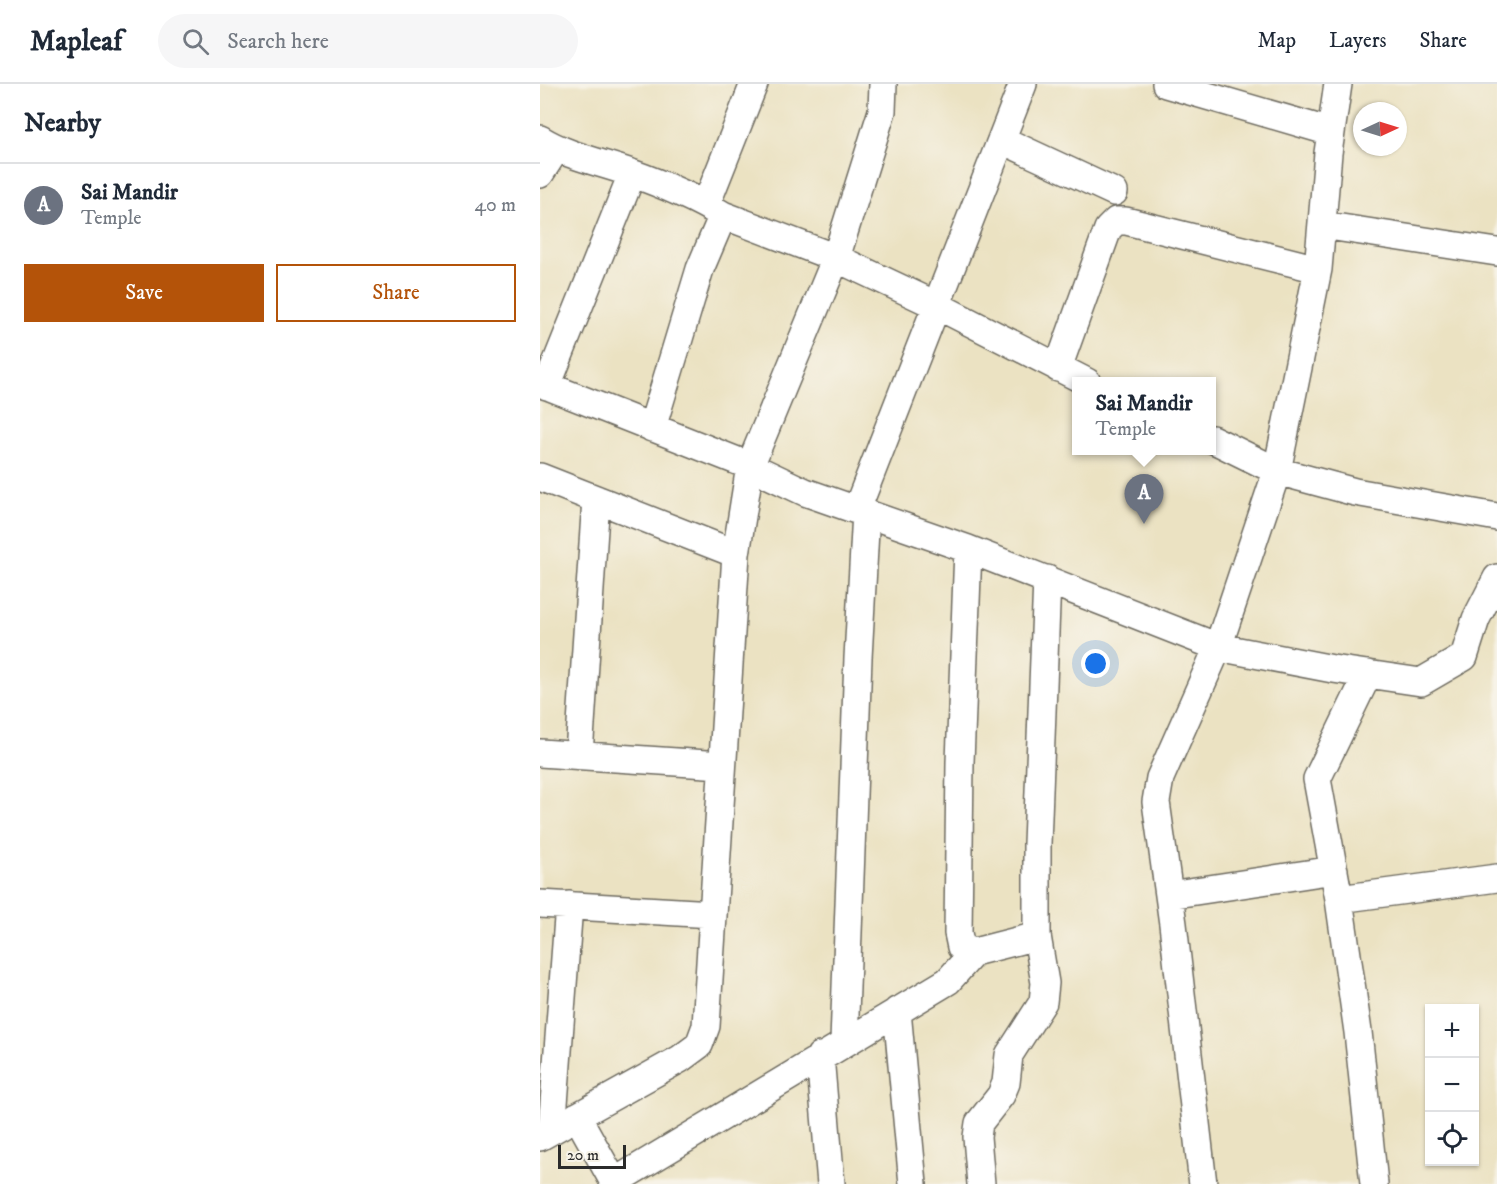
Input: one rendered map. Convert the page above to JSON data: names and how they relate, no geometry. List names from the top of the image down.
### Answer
{
  "scale_bar": "20 m",
  "north": "right",
  "page": {
    "header": "Mapleaf",
    "search": "Search here",
    "nav": ["Map", "Layers", "Share"],
    "heading": "Nearby",
    "list": [
      {
        "mark": "A",
        "name": "Sai Mandir",
        "note": "Temple",
        "value": "40 m"
      }
    ],
    "buttons": ["Save", "Share"],
    "popup": ["Sai Mandir", "Temple"],
    "pins": "A",
    "map_buttons": ["+", "−"],
    "scale": "20 m"
  }
}
